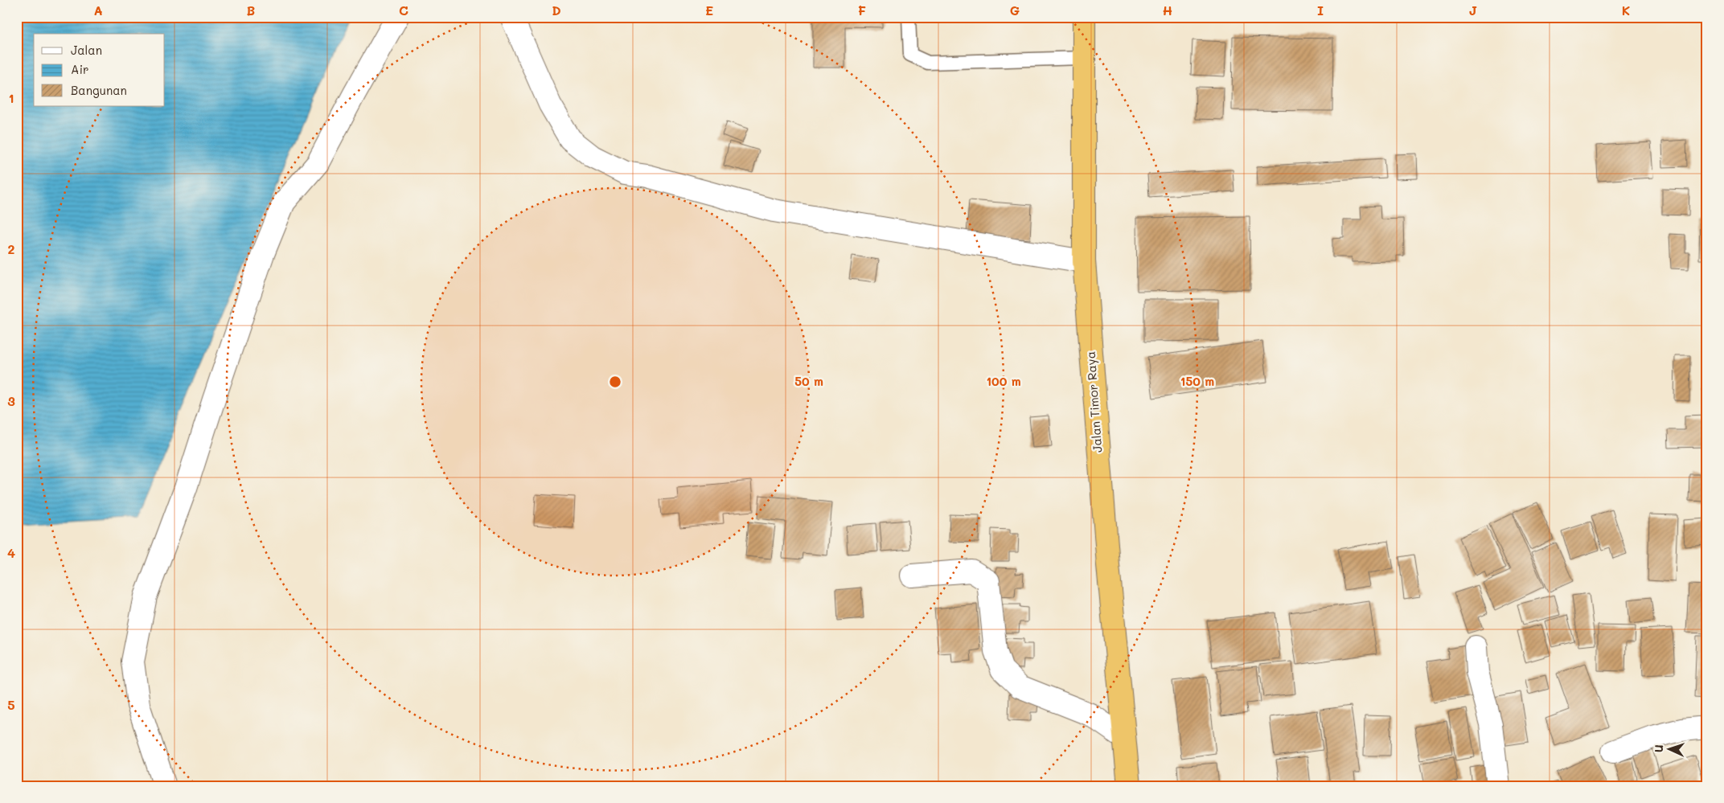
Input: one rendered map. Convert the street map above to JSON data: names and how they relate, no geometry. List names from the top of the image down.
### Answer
{
  "streets": {
    "highway": ["Jalan Timor Raya"]
  },
  "legend": ["Jalan", "Air", "Bangunan"],
  "north": "left",
  "grid": {
    "columns": [
      "A",
      "B",
      "C",
      "D",
      "E",
      "F",
      "G",
      "H",
      "I",
      "J",
      "K"
    ],
    "rows": [
      "1",
      "2",
      "3",
      "4",
      "5"
    ]
  },
  "rings": ["50 m", "100 m", "150 m"]
}
